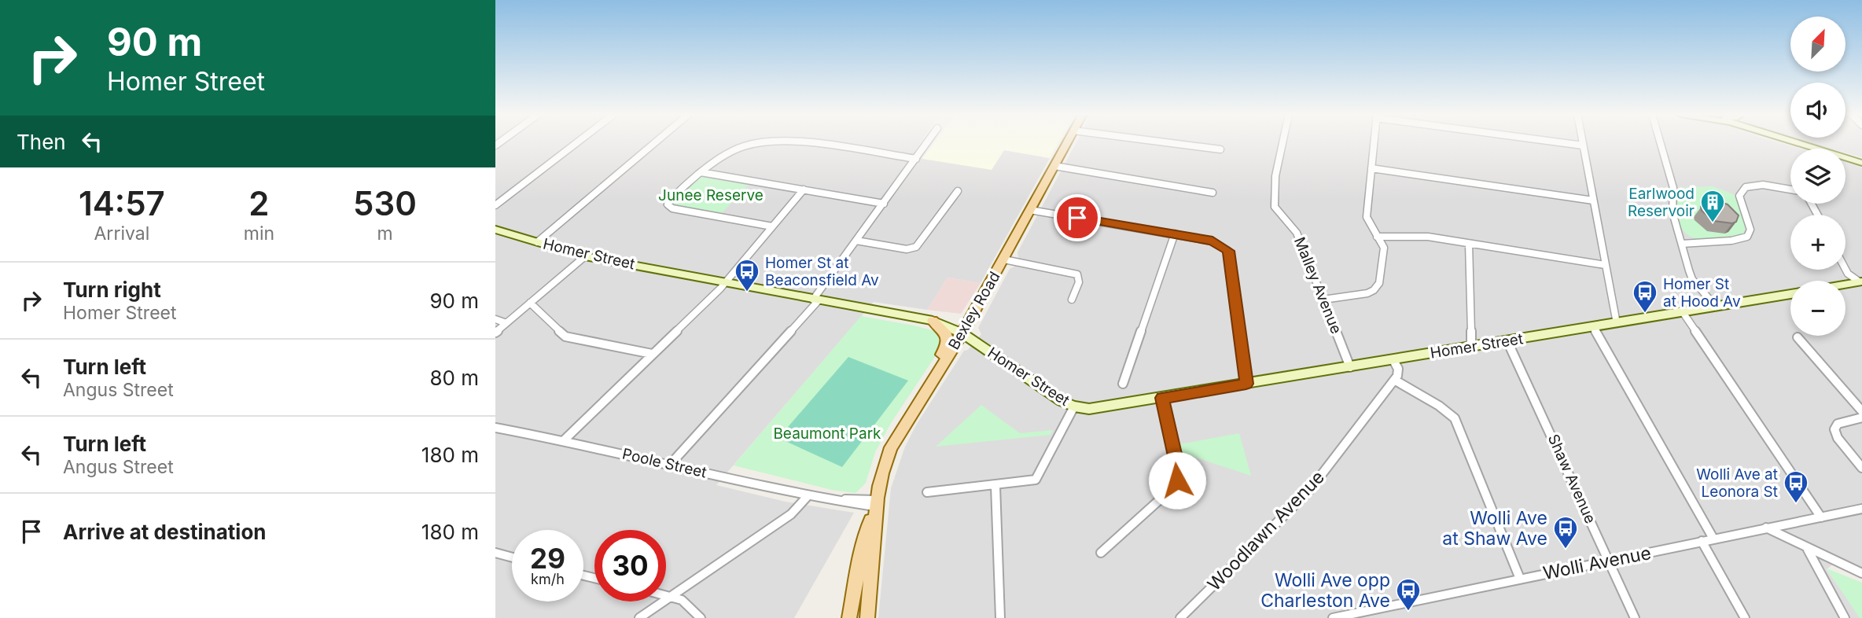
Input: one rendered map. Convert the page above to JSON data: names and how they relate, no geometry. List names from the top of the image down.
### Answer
{
  "streets": {
    "main road": ["Bexley Road"],
    "street": [
      "Homer Street",
      "Malley Avenue",
      "Poole Street",
      "Shaw Avenue",
      "Woodlawn Avenue",
      "Wolli Avenue"
    ]
  },
  "crossings": [
    ["Homer Street", "Malley Avenue"],
    ["Homer Street", "Bexley Road"],
    ["Homer Street", "Shaw Avenue"],
    ["Bexley Road", "Poole Street"],
    ["Shaw Avenue", "Wolli Avenue"]
  ],
  "parks": ["Junee Reserve", "Beaumont Park"],
  "places": {
    "building": ["Earlwood Reservoir"],
    "bus stop": [
      "Homer St at Beaconsfield Av",
      "Homer St at Hood Av",
      "Wolli Ave at Leonora St",
      "Wolli Ave at Shaw Ave",
      "Wolli Ave opp Charleston Ave"
    ]
  },
  "north": "top right",
  "page": {
    "turn": ["90 m", "Homer Street"],
    "map_buttons": ["+", "−"],
    "then": "Then",
    "eta": [
      "14:57",
      "Arrival",
      "2",
      "min",
      "530",
      "m"
    ],
    "list": [
      {
        "name": "Turn right",
        "note": "Homer Street",
        "value": "90 m"
      },
      {
        "name": "Turn left",
        "note": "Angus Street",
        "value": "80 m"
      },
      {
        "name": "Turn left",
        "note": "Angus Street",
        "value": "180 m"
      },
      {
        "name": "Arrive at destination",
        "value": "180 m"
      }
    ],
    "speed": "29 km/h",
    "limit": "30"
  }
}
